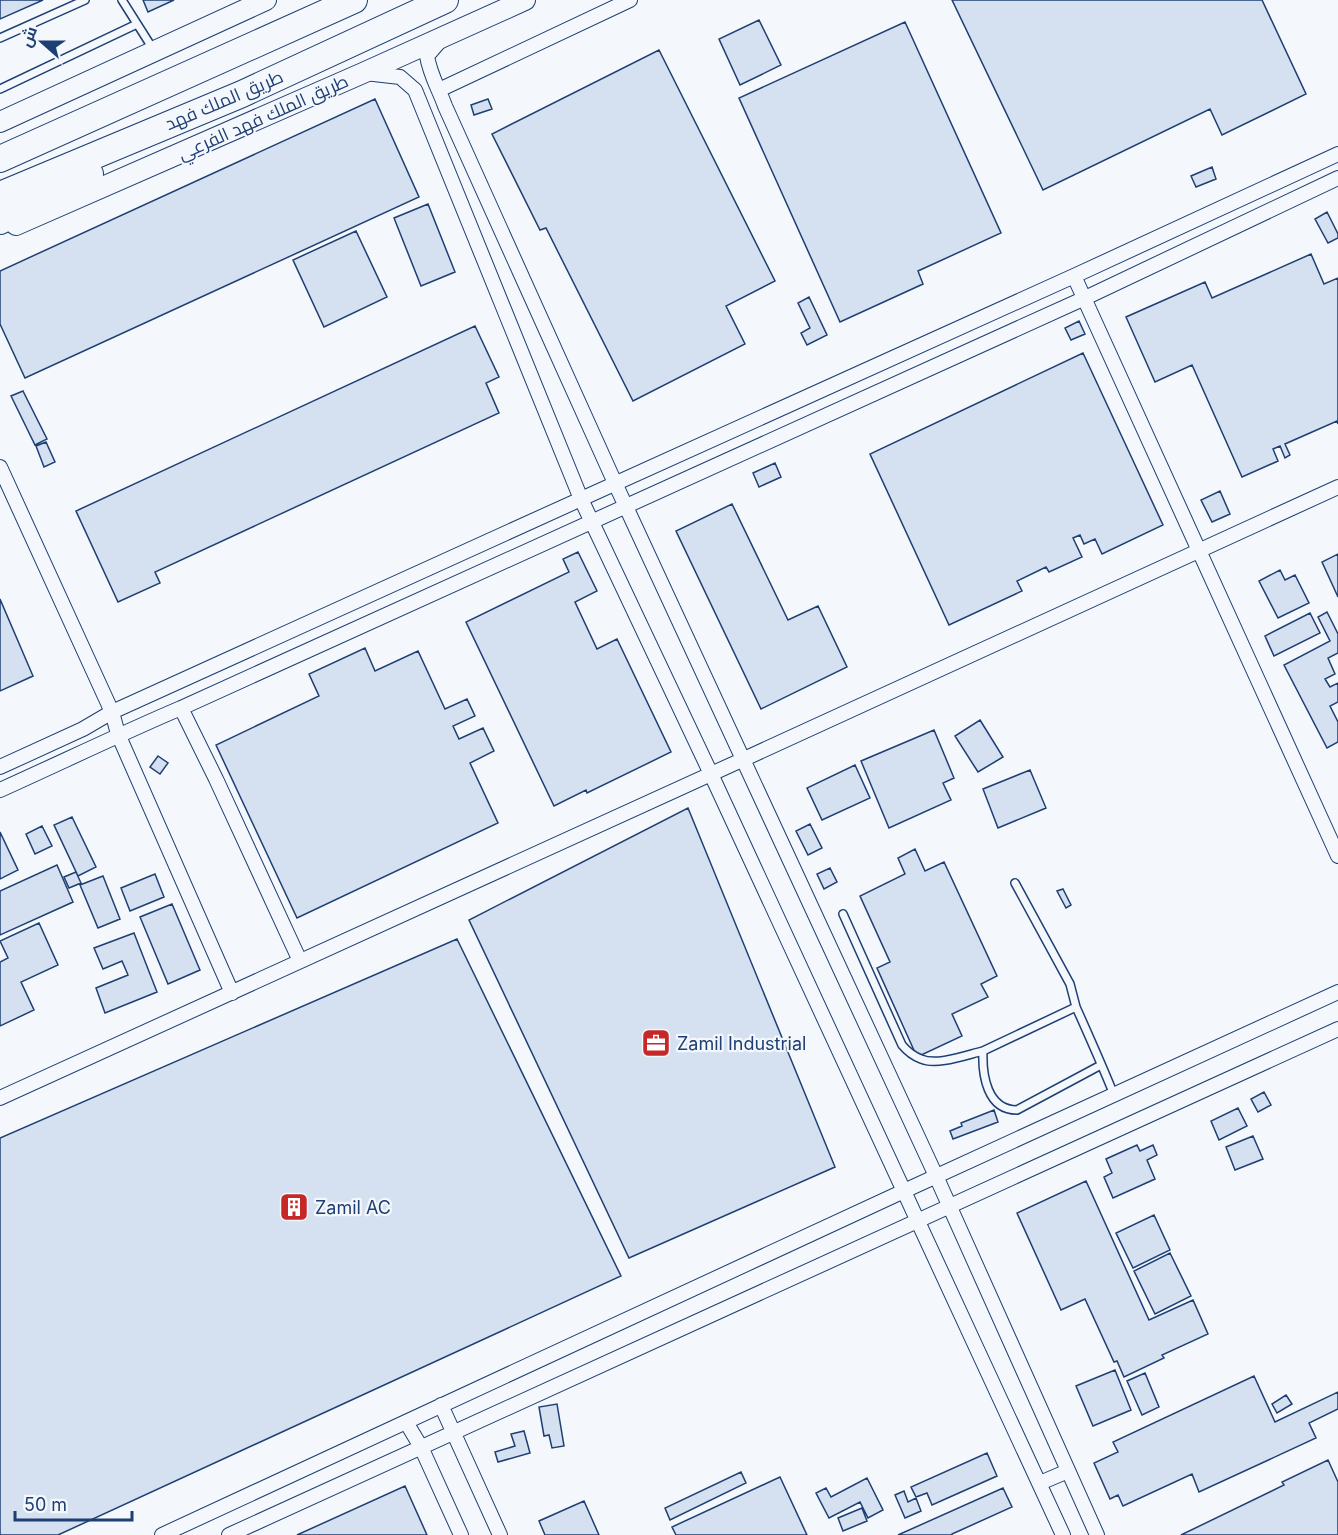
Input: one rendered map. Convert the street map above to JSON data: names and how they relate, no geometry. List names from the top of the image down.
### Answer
{
  "streets": {
    "highway": ["طريق الملك فهد"],
    "main road": ["طريق الملك فهد الفرعي"]
  },
  "places": {
    "office": ["Zamil Industrial"],
    "building": ["Zamil AC"]
  },
  "scale_bar": "50 m",
  "north": "left"
}
